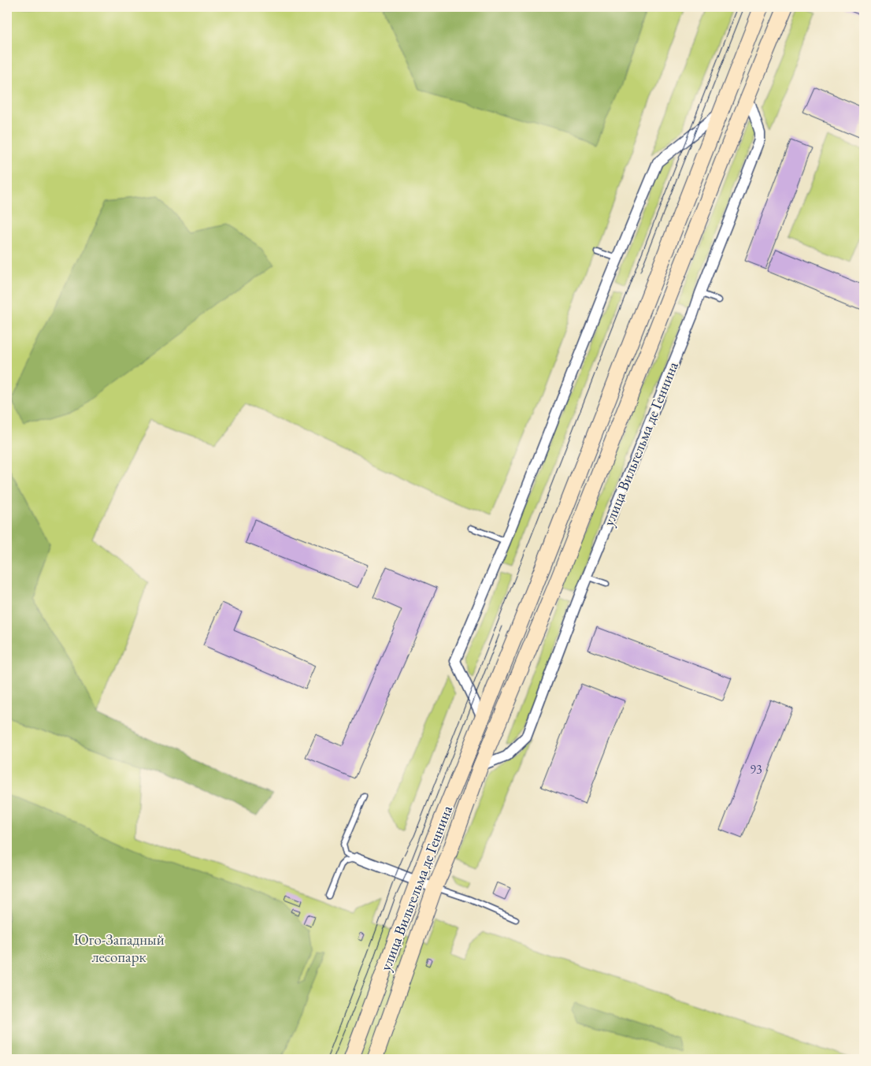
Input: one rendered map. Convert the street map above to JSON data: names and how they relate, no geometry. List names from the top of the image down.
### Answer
{
  "streets": {
    "main road": ["улица Вильгельма де Геннина"]
  },
  "parks": ["Юго-Западный лесопарк"],
  "house_numbers": ["93"]
}
